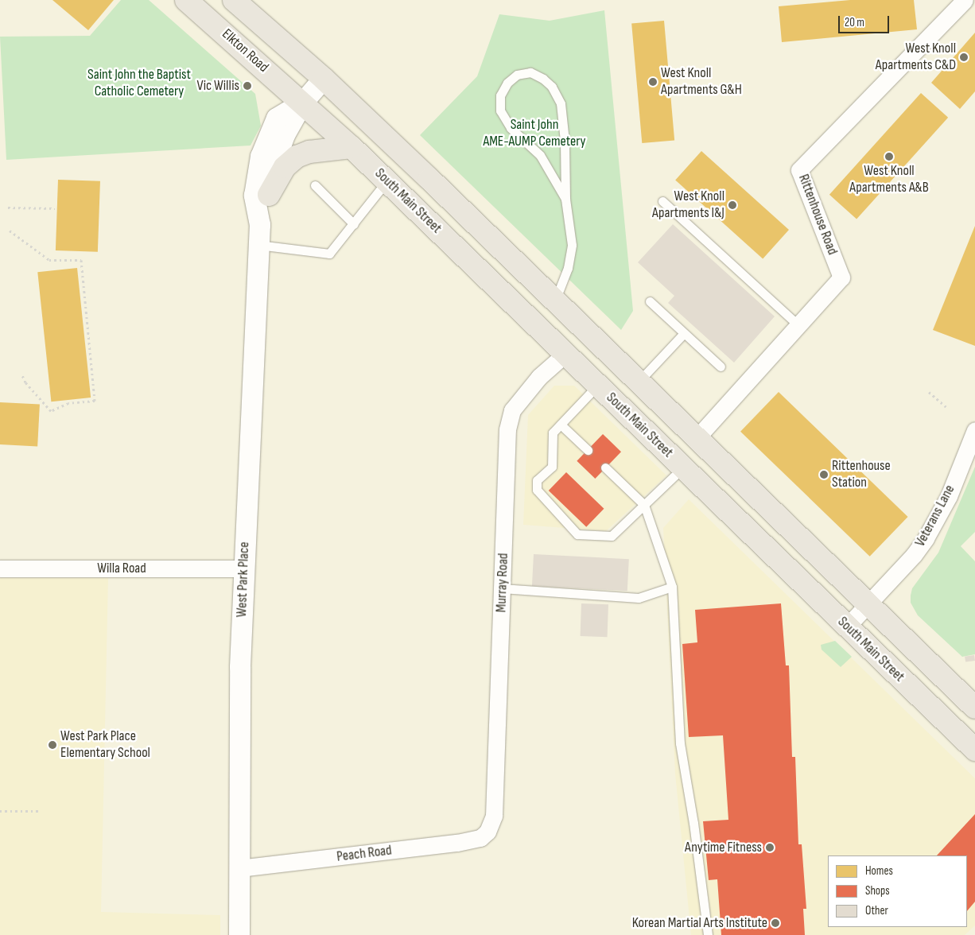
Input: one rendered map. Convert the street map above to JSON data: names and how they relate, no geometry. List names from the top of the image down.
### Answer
{
  "streets": {
    "main road": ["Elkton Road", "South Main Street"],
    "street": [
      "Rittenhouse Road",
      "Veterans Lane",
      "Willa Road",
      "West Park Place",
      "Murray Road",
      "Peach Road"
    ]
  },
  "crossings": [
    ["Elkton Road", "South Main Street"],
    ["Elkton Road", "West Park Place"],
    ["South Main Street", "Veterans Lane"],
    ["South Main Street", "West Park Place"],
    ["South Main Street", "Murray Road"],
    ["Willa Road", "West Park Place"],
    ["West Park Place", "Peach Road"],
    ["Murray Road", "Peach Road"]
  ],
  "parks": ["Saint John the Baptist Catholic Cemetery", "Saint John AME-AUMP Cemetery"],
  "places": [
    "West Knoll Apartments C&D",
    "West Knoll Apartments G&H",
    "Vic Willis",
    "West Knoll Apartments A&B",
    "West Knoll Apartments I&J",
    "Rittenhouse Station",
    "West Park Place Elementary School",
    "Anytime Fitness",
    "Korean Martial Arts Institute"
  ],
  "legend": ["Homes", "Shops", "Other"],
  "scale_bar": "20 m"
}
